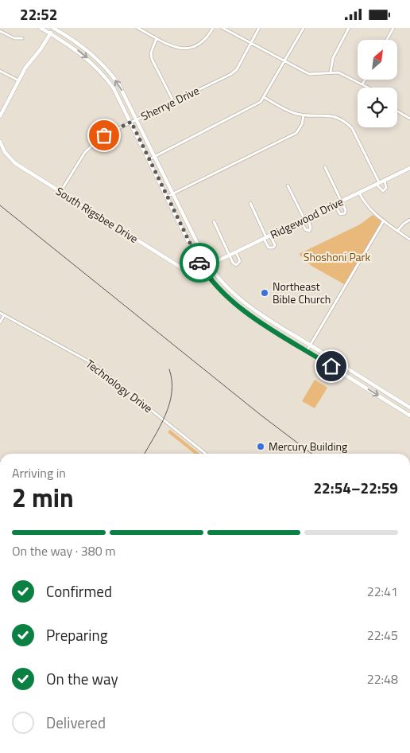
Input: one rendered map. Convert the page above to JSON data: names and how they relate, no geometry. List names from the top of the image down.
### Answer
{
  "streets": {
    "main road": ["South Rigsbee Drive", "Ridgewood Drive"],
    "street": ["Sherrye Drive", "Technology Drive"]
  },
  "crossings": [
    ["Sherrye Drive", "South Rigsbee Drive"],
    ["South Rigsbee Drive", "Ridgewood Drive"]
  ],
  "parks": ["Shoshoni Park"],
  "places": ["Northeast Bible Church", "Mercury Building"],
  "north": "top right",
  "page": {
    "status": "22:52",
    "heading": ["2 min", "Arriving in", "22:54–22:59"],
    "bar": "On the way · 380 m",
    "list": [
      ["Confirmed", "22:41"],
      ["Preparing", "22:45"],
      ["On the way", "22:48"],
      "Delivered"
    ]
  }
}
